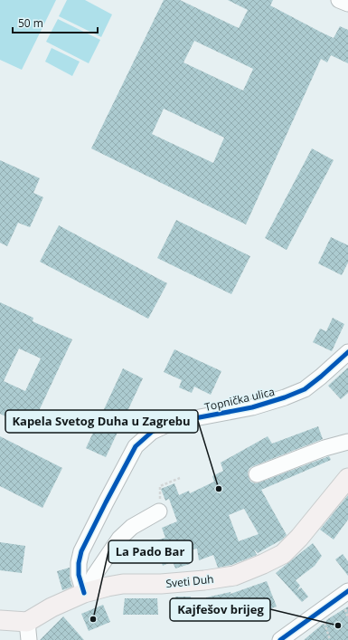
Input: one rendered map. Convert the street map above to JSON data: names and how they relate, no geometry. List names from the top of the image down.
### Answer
{
  "streets": {
    "main road": ["Sveti Duh"],
    "street": ["Topnička ulica"]
  },
  "crossings": [
    ["Topnička ulica", "Sveti Duh"]
  ],
  "places": ["Kapela Svetog Duha u Zagrebu", "La Pado Bar", "Kajfešov brijeg"],
  "scale_bar": "50 m"
}
